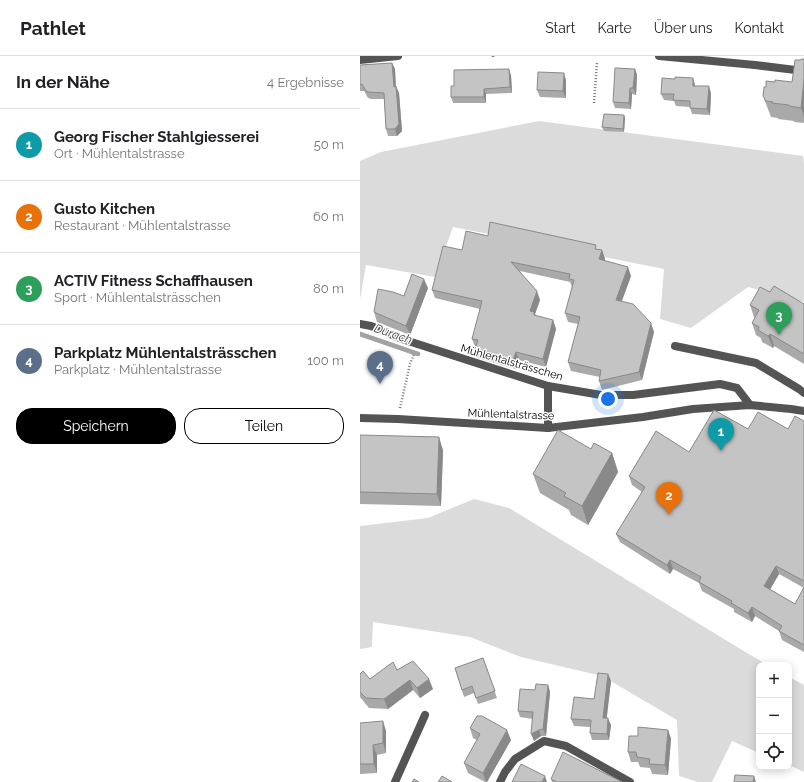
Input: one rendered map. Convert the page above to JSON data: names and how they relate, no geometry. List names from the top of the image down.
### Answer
{
  "streets": {
    "street": ["Mühlentalsträsschen", "Mühlentalstrasse"]
  },
  "crossings": [
    ["Mühlentalsträsschen", "Mühlentalstrasse"]
  ],
  "water": ["Durach"],
  "page": {
    "header": "Pathlet",
    "nav": [
      "Start",
      "Karte",
      "Über uns",
      "Kontakt"
    ],
    "heading": ["In der Nähe", "4 Ergebnisse"],
    "list": [
      {
        "mark": "1",
        "name": "Georg Fischer Stahlgiesserei",
        "note": "Ort · Mühlentalstrasse",
        "value": "50 m"
      },
      {
        "mark": "2",
        "name": "Gusto Kitchen",
        "note": "Restaurant · Mühlentalstrasse",
        "value": "60 m"
      },
      {
        "mark": "3",
        "name": "ACTIV Fitness Schaffhausen",
        "note": "Sport · Mühlentalsträsschen",
        "value": "80 m"
      },
      {
        "mark": "4",
        "name": "Parkplatz Mühlentalsträsschen",
        "note": "Parkplatz · Mühlentalstrasse",
        "value": "100 m"
      }
    ],
    "pins": [
      "3",
      "4",
      "1",
      "2"
    ],
    "buttons": ["Speichern", "Teilen"],
    "map_buttons": ["+", "−"]
  }
}
